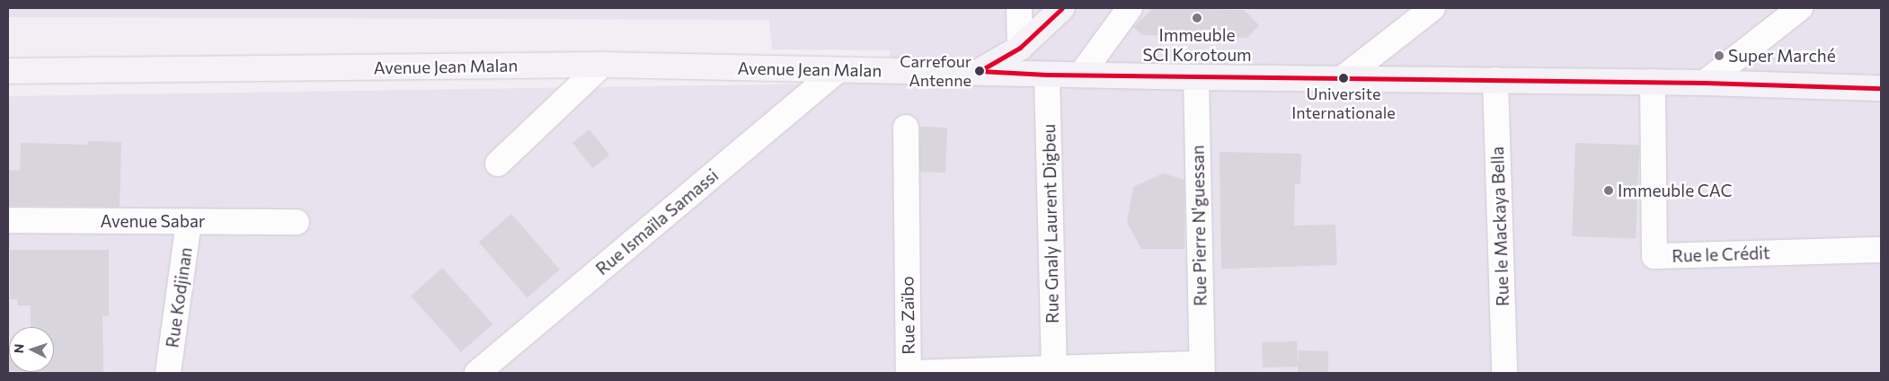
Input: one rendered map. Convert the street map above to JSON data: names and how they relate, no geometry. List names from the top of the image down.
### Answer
{
  "streets": {
    "main road": ["Avenue Jean Malan"],
    "street": [
      "Avenue Sabar",
      "Rue Ismaïla Samassi",
      "Rue Gnaly Laurent Digbeu",
      "Rue Pierre N'guessan",
      "Rue le Mackaya Bella",
      "Rue le Crédit",
      "Rue Kodjinan",
      "Rue Zaïbo"
    ]
  },
  "crossings": [
    ["Avenue Jean Malan", "Rue Ismaïla Samassi"],
    ["Avenue Jean Malan", "Rue Gnaly Laurent Digbeu"],
    ["Avenue Jean Malan", "Rue Pierre N'guessan"],
    ["Avenue Jean Malan", "Rue le Mackaya Bella"],
    ["Avenue Jean Malan", "Rue le Crédit"],
    ["Avenue Sabar", "Rue Kodjinan"],
    ["Rue Gnaly Laurent Digbeu", "Rue Zaïbo"],
    ["Rue Pierre N'guessan", "Rue Zaïbo"]
  ],
  "places": [
    "Immeuble SCI Korotoum",
    "Super Marché",
    "Carrefour Antenne",
    "Universite Internationale",
    "Immeuble CAC"
  ],
  "north": "left"
}
